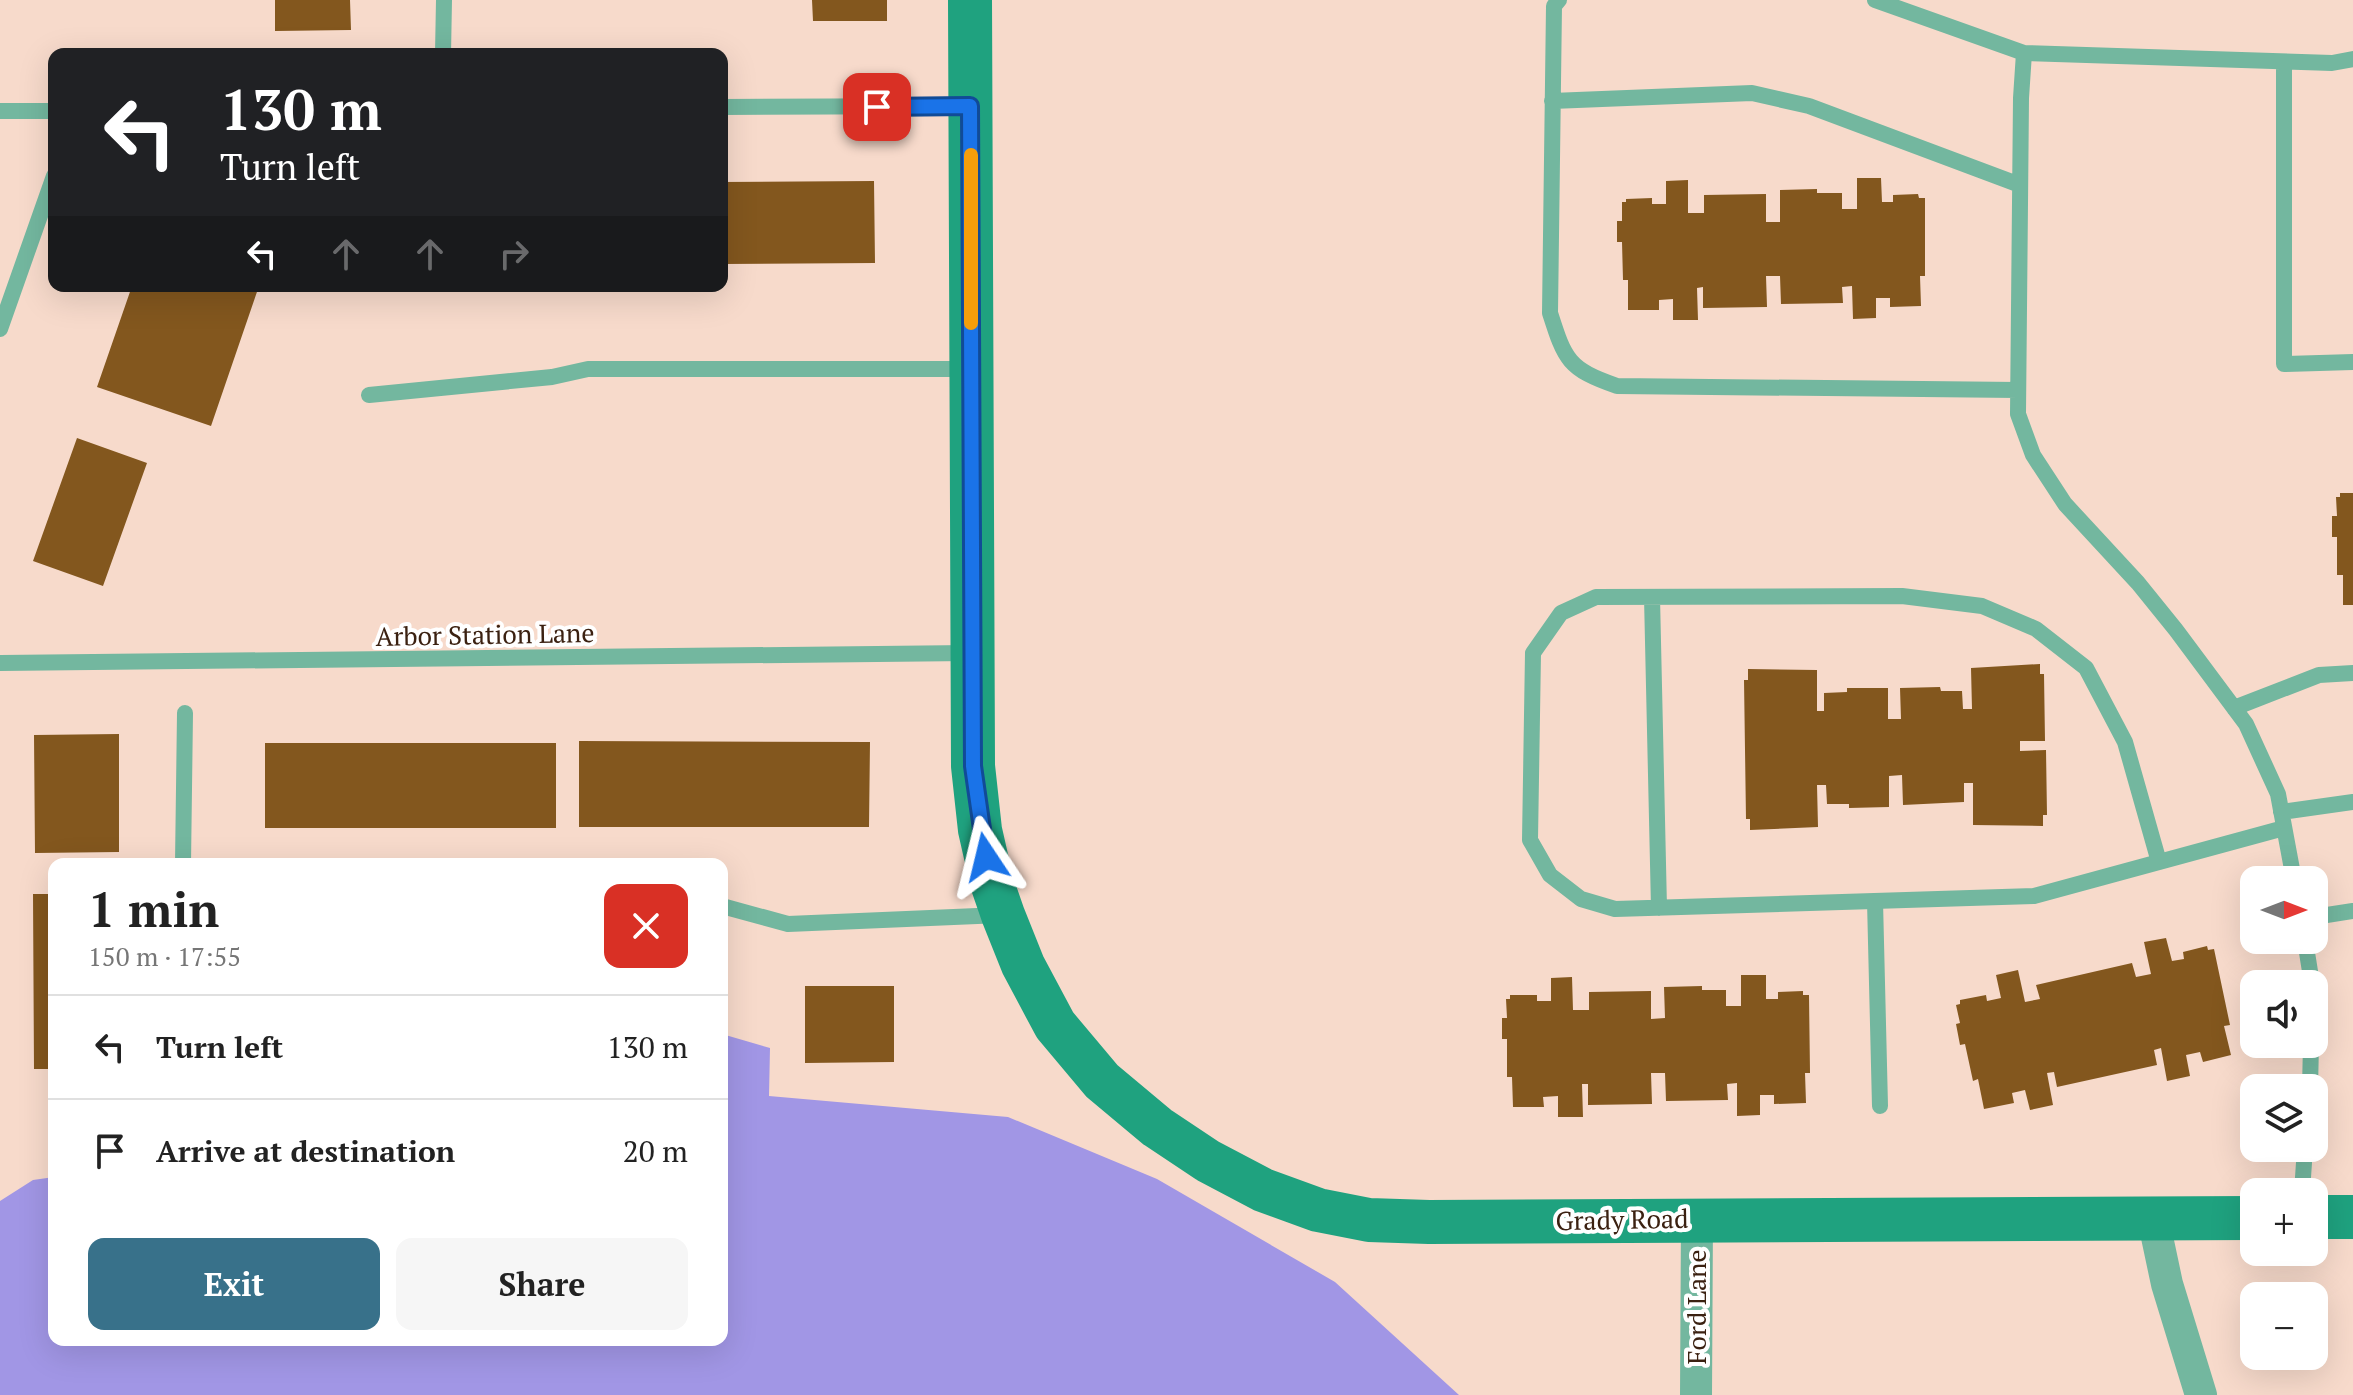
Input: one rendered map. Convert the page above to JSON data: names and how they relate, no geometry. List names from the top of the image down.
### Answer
{
  "streets": {
    "street": ["Grady Road", "Ford Lane"],
    "lane": ["Arbor Station Lane"]
  },
  "crossings": [
    ["Arbor Station Lane", "Grady Road"],
    ["Grady Road", "Ford Lane"]
  ],
  "north": "right",
  "page": {
    "turn": ["130 m", "Turn left"],
    "heading": ["1 min", "150 m · 17:55"],
    "map_buttons": ["+", "−"],
    "list": [
      {
        "name": "Turn left",
        "value": "130 m"
      },
      {
        "name": "Arrive at destination",
        "value": "20 m"
      }
    ],
    "buttons": ["Exit", "Share"]
  }
}
